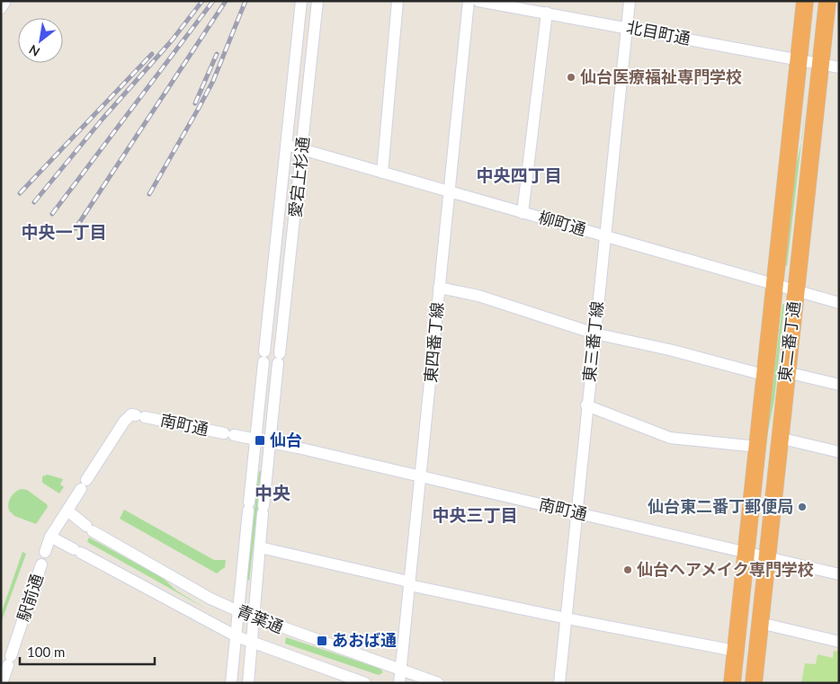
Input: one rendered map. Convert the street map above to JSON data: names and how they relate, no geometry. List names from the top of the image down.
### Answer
{
  "streets": {
    "highway": ["東二番丁通"],
    "street": [
      "北目町通",
      "愛宕上杉通",
      "柳町通",
      "東三番丁線",
      "東四番丁線",
      "南町通",
      "駅前通",
      "青葉通"
    ]
  },
  "crossings": [
    ["北目町通", "東三番丁線"],
    ["北目町通", "東二番丁通"],
    ["愛宕上杉通", "柳町通"],
    ["愛宕上杉通", "南町通"],
    ["愛宕上杉通", "青葉通"],
    ["柳町通", "東三番丁線"],
    ["柳町通", "東二番丁通"],
    ["柳町通", "東四番丁線"],
    ["東三番丁線", "南町通"],
    ["東二番丁通", "南町通"],
    ["東四番丁線", "南町通"],
    ["東四番丁線", "青葉通"],
    ["南町通", "駅前通"],
    ["駅前通", "青葉通"]
  ],
  "districts": [
    "中央四丁目",
    "中央一丁目",
    "中央",
    "中央三丁目"
  ],
  "places": {
    "other": ["仙台医療福祉専門学校", "仙台東二番丁郵便局", "仙台ヘアメイク専門学校"],
    "transit": ["仙台", "あおば通"]
  },
  "scale_bar": "100 m",
  "north": "bottom left"
}
